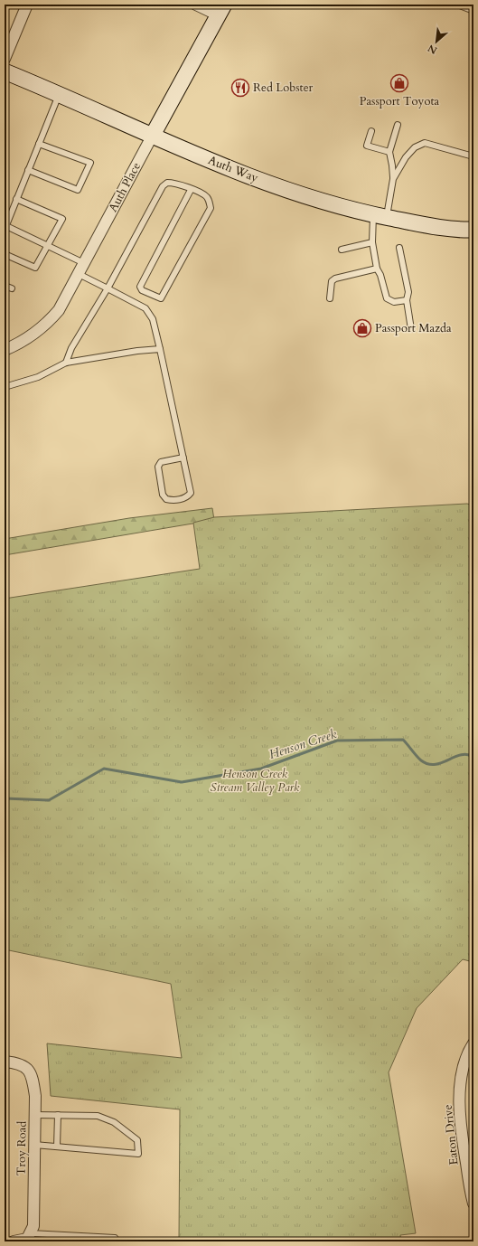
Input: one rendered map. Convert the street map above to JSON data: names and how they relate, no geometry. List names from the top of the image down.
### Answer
{
  "streets": {
    "street": [
      "Auth Way",
      "Auth Place",
      "Eaton Drive",
      "Troy Road"
    ]
  },
  "crossings": [
    ["Auth Way", "Auth Place"]
  ],
  "water": ["Henson Creek"],
  "parks": ["Henson Creek Stream Valley Park"],
  "places": {
    "shop": ["Passport Toyota", "Passport Mazda"],
    "restaurant": ["Red Lobster"]
  },
  "north": "bottom left"
}
